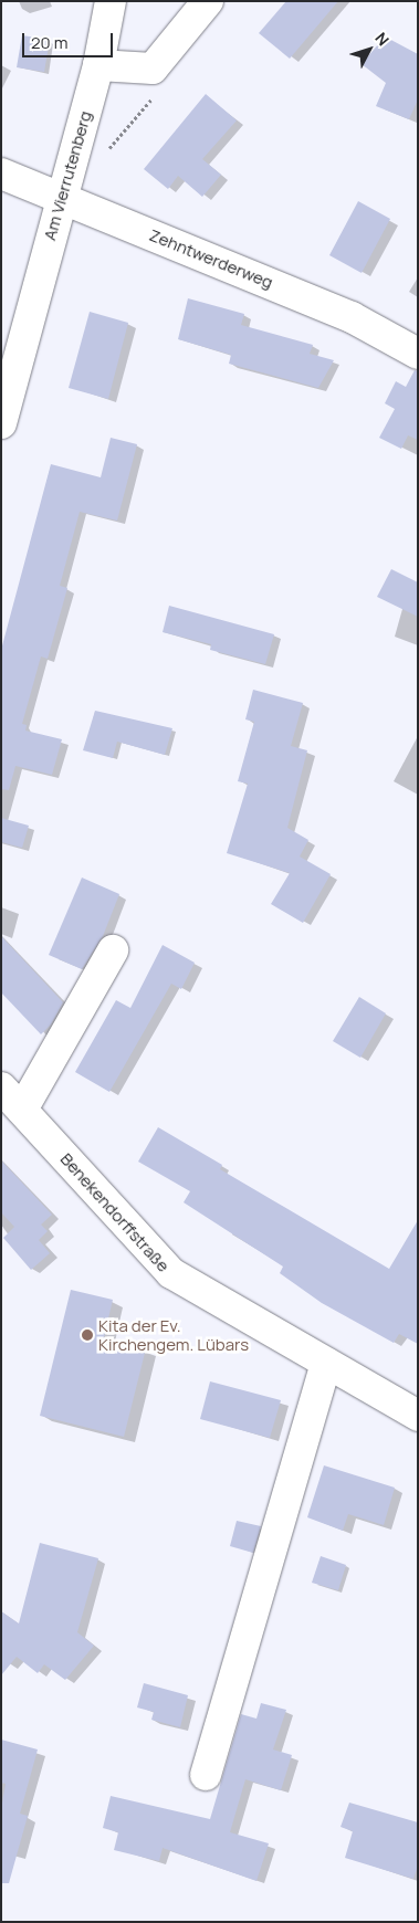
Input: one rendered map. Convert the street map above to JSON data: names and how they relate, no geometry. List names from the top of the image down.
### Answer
{
  "streets": {
    "street": ["Am Vierrutenberg", "Zehntwerderweg", "Benekendorffstraße"]
  },
  "crossings": [
    ["Am Vierrutenberg", "Zehntwerderweg"]
  ],
  "places": ["Kita der Ev. Kirchengem. Lübars"],
  "scale_bar": "20 m",
  "north": "top right"
}
